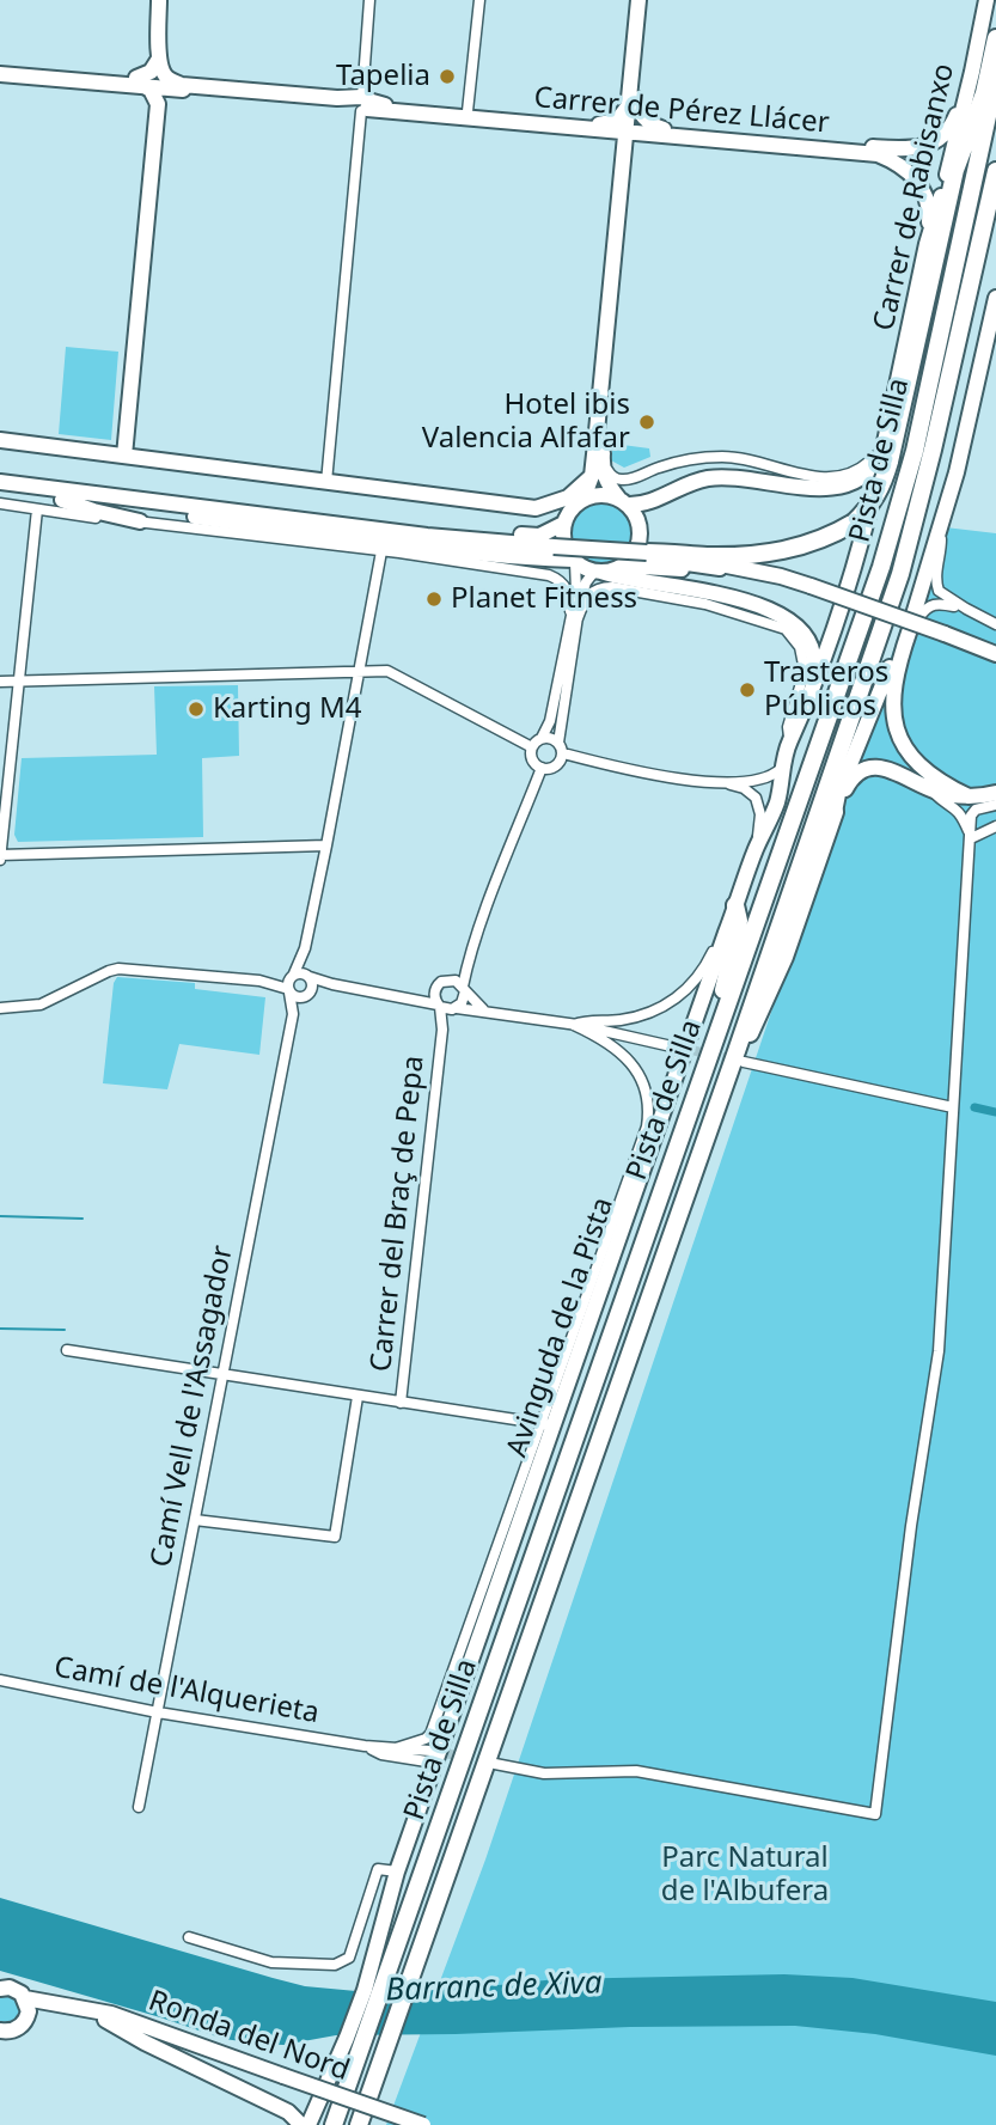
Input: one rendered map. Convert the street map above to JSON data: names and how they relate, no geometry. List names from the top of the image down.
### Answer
{
  "streets": {
    "highway": ["Pista de Silla"],
    "street": [
      "Carrer de Pérez Llácer",
      "Carrer de Rabisanxo",
      "Carrer del Braç de Pepa",
      "Avinguda de la Pista",
      "Camí Vell de l'Assagador",
      "Camí de l'Alquerieta",
      "Ronda del Nord"
    ]
  },
  "crossings": [
    ["Carrer de Pérez Llácer", "Carrer de Rabisanxo"],
    ["Carrer de Rabisanxo", "Avinguda de la Pista"],
    ["Avinguda de la Pista", "Camí de l'Alquerieta"],
    ["Camí Vell de l'Assagador", "Camí de l'Alquerieta"]
  ],
  "water": ["Barranc de Xiva"],
  "parks": ["Parc Natural de l'Albufera"],
  "places": [
    "Tapelia",
    "Hotel ibis Valencia Alfafar",
    "Planet Fitness",
    "Trasteros Públicos",
    "Karting M4"
  ]
}
